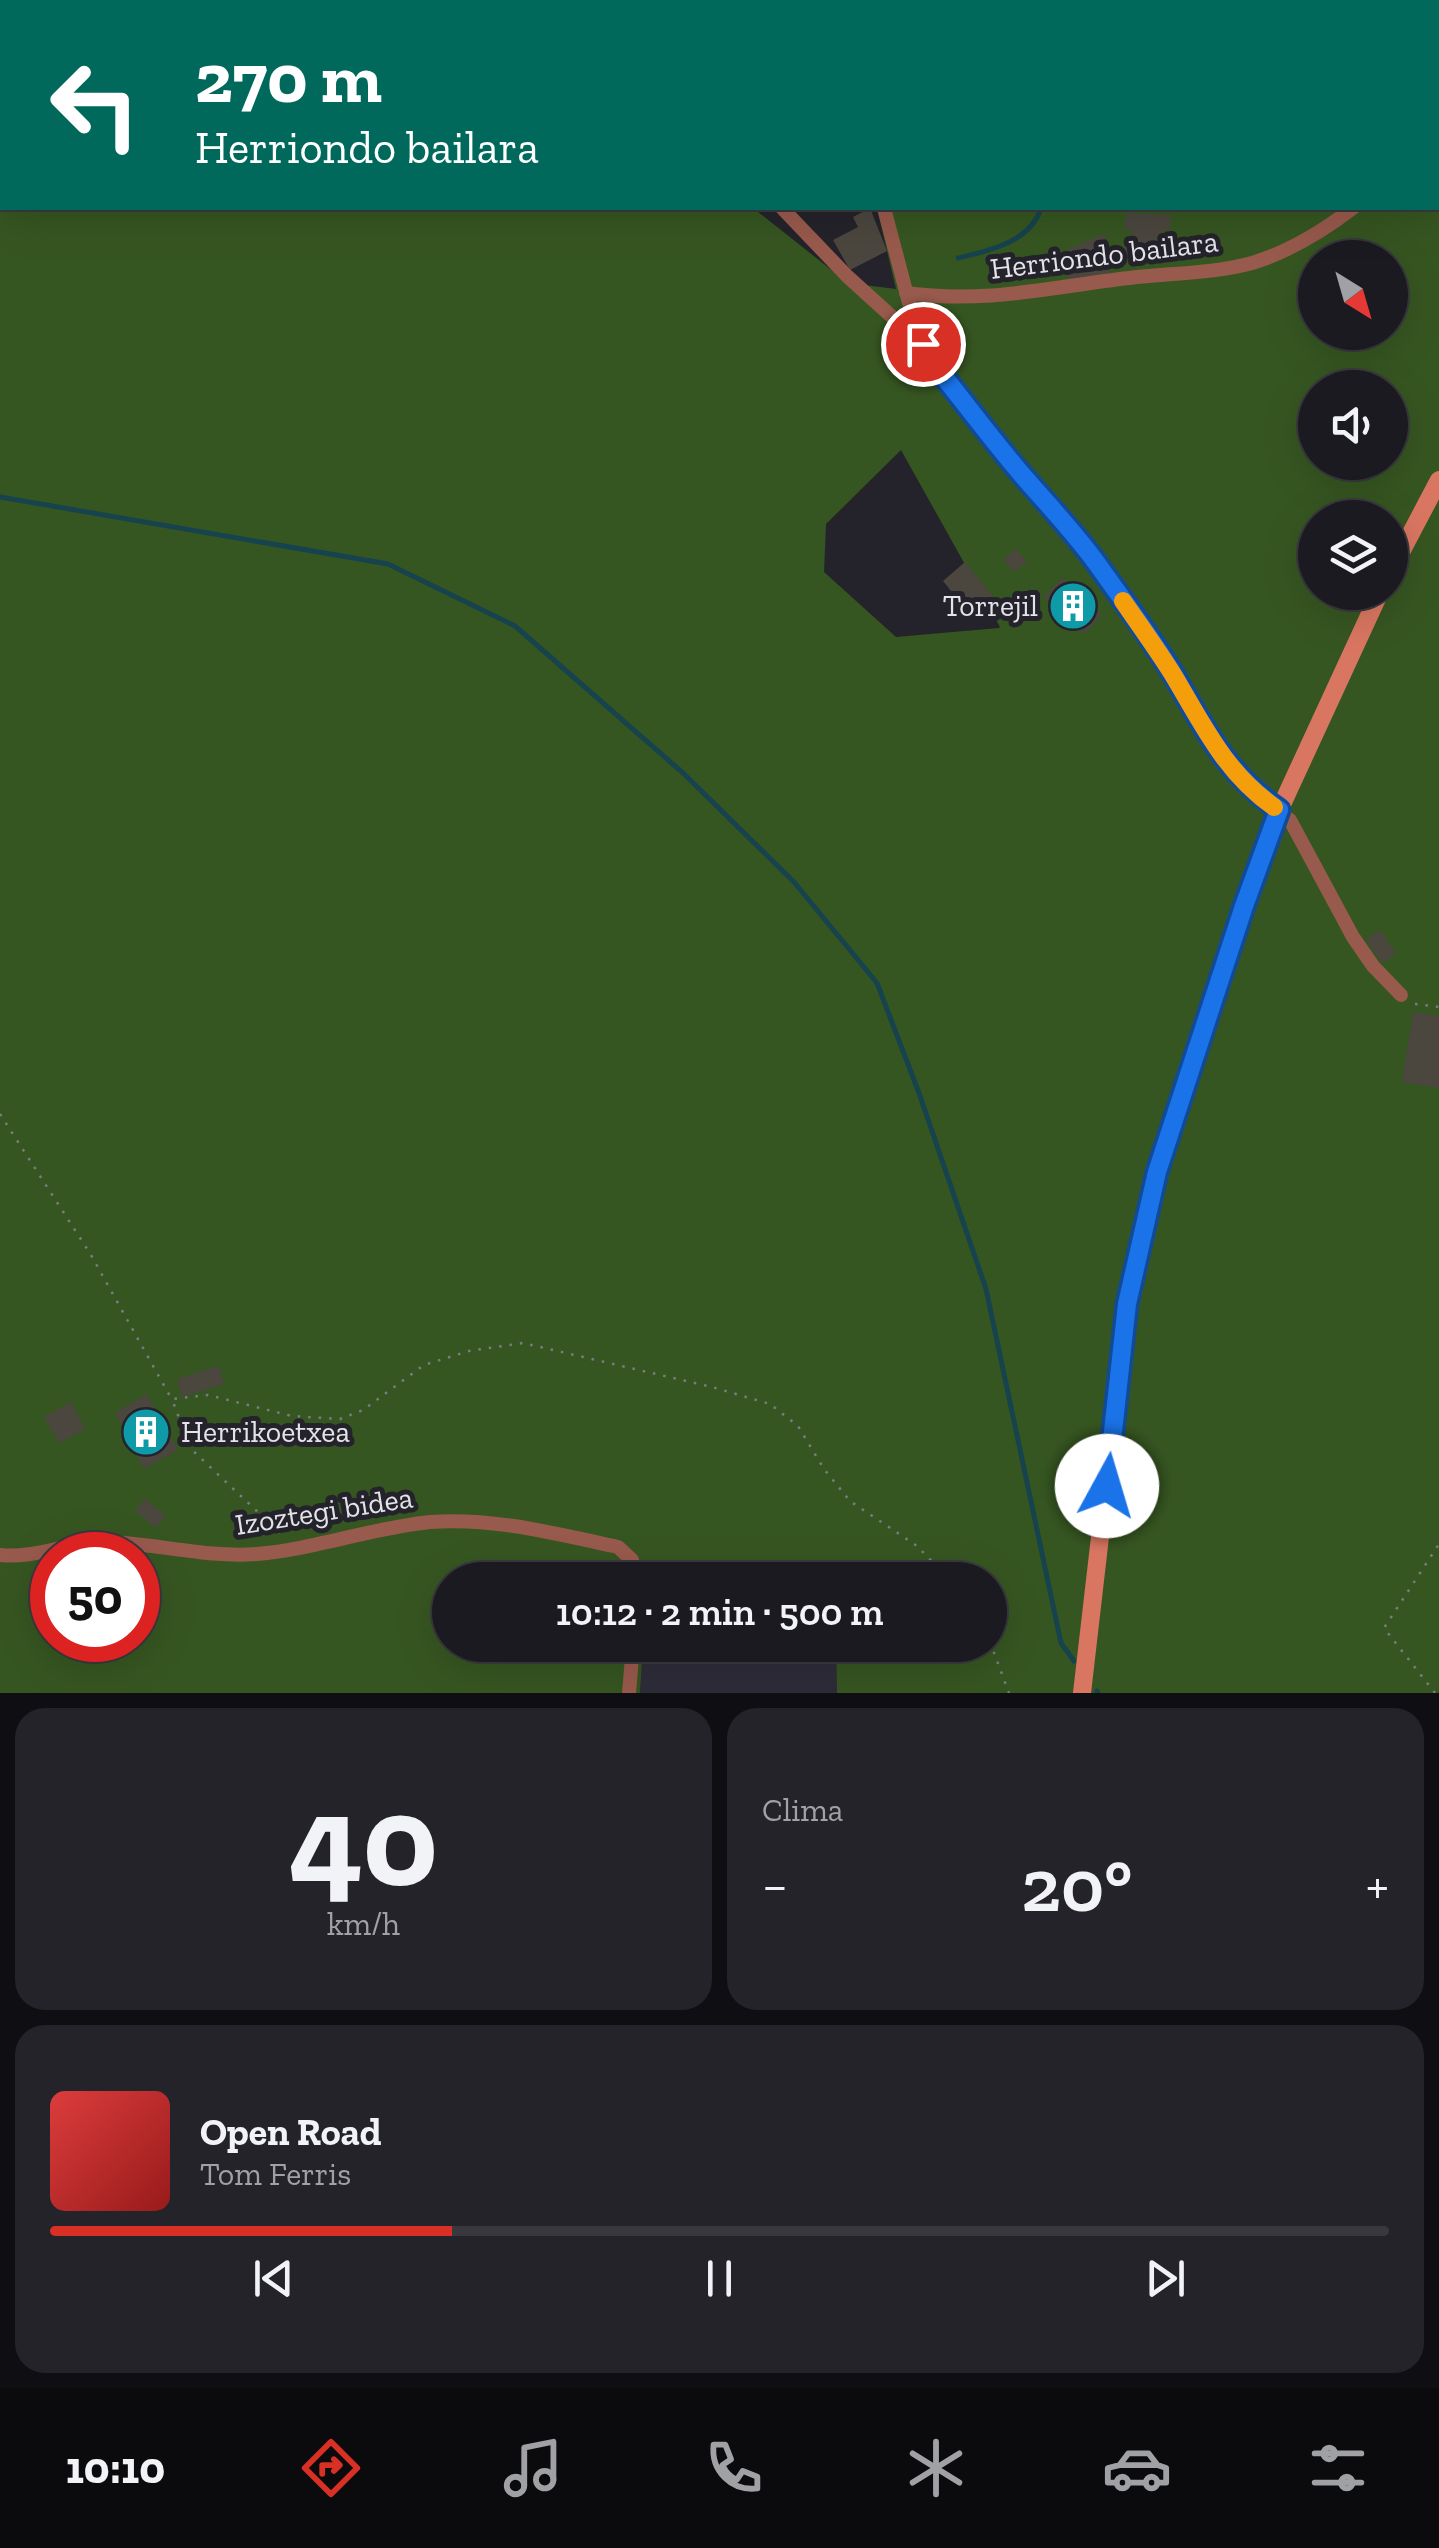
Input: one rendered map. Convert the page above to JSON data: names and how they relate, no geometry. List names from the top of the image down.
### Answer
{
  "streets": {
    "street": ["Herriondo bailara", "Izoztegi bidea"]
  },
  "places": {
    "building": ["Torrejil", "Herrikoetxea"]
  },
  "north": "bottom right",
  "page": {
    "turn": ["270 m", "Herriondo bailara"],
    "limit": "50",
    "trip": "10:12 · 2 min · 500 m",
    "tile": [
      ["40", "km/h"],
      "Clima"
    ],
    "heat": ["−", "20°", "+"],
    "song": ["Open Road", "Tom Ferris"],
    "tabs": "10:10"
  }
}
